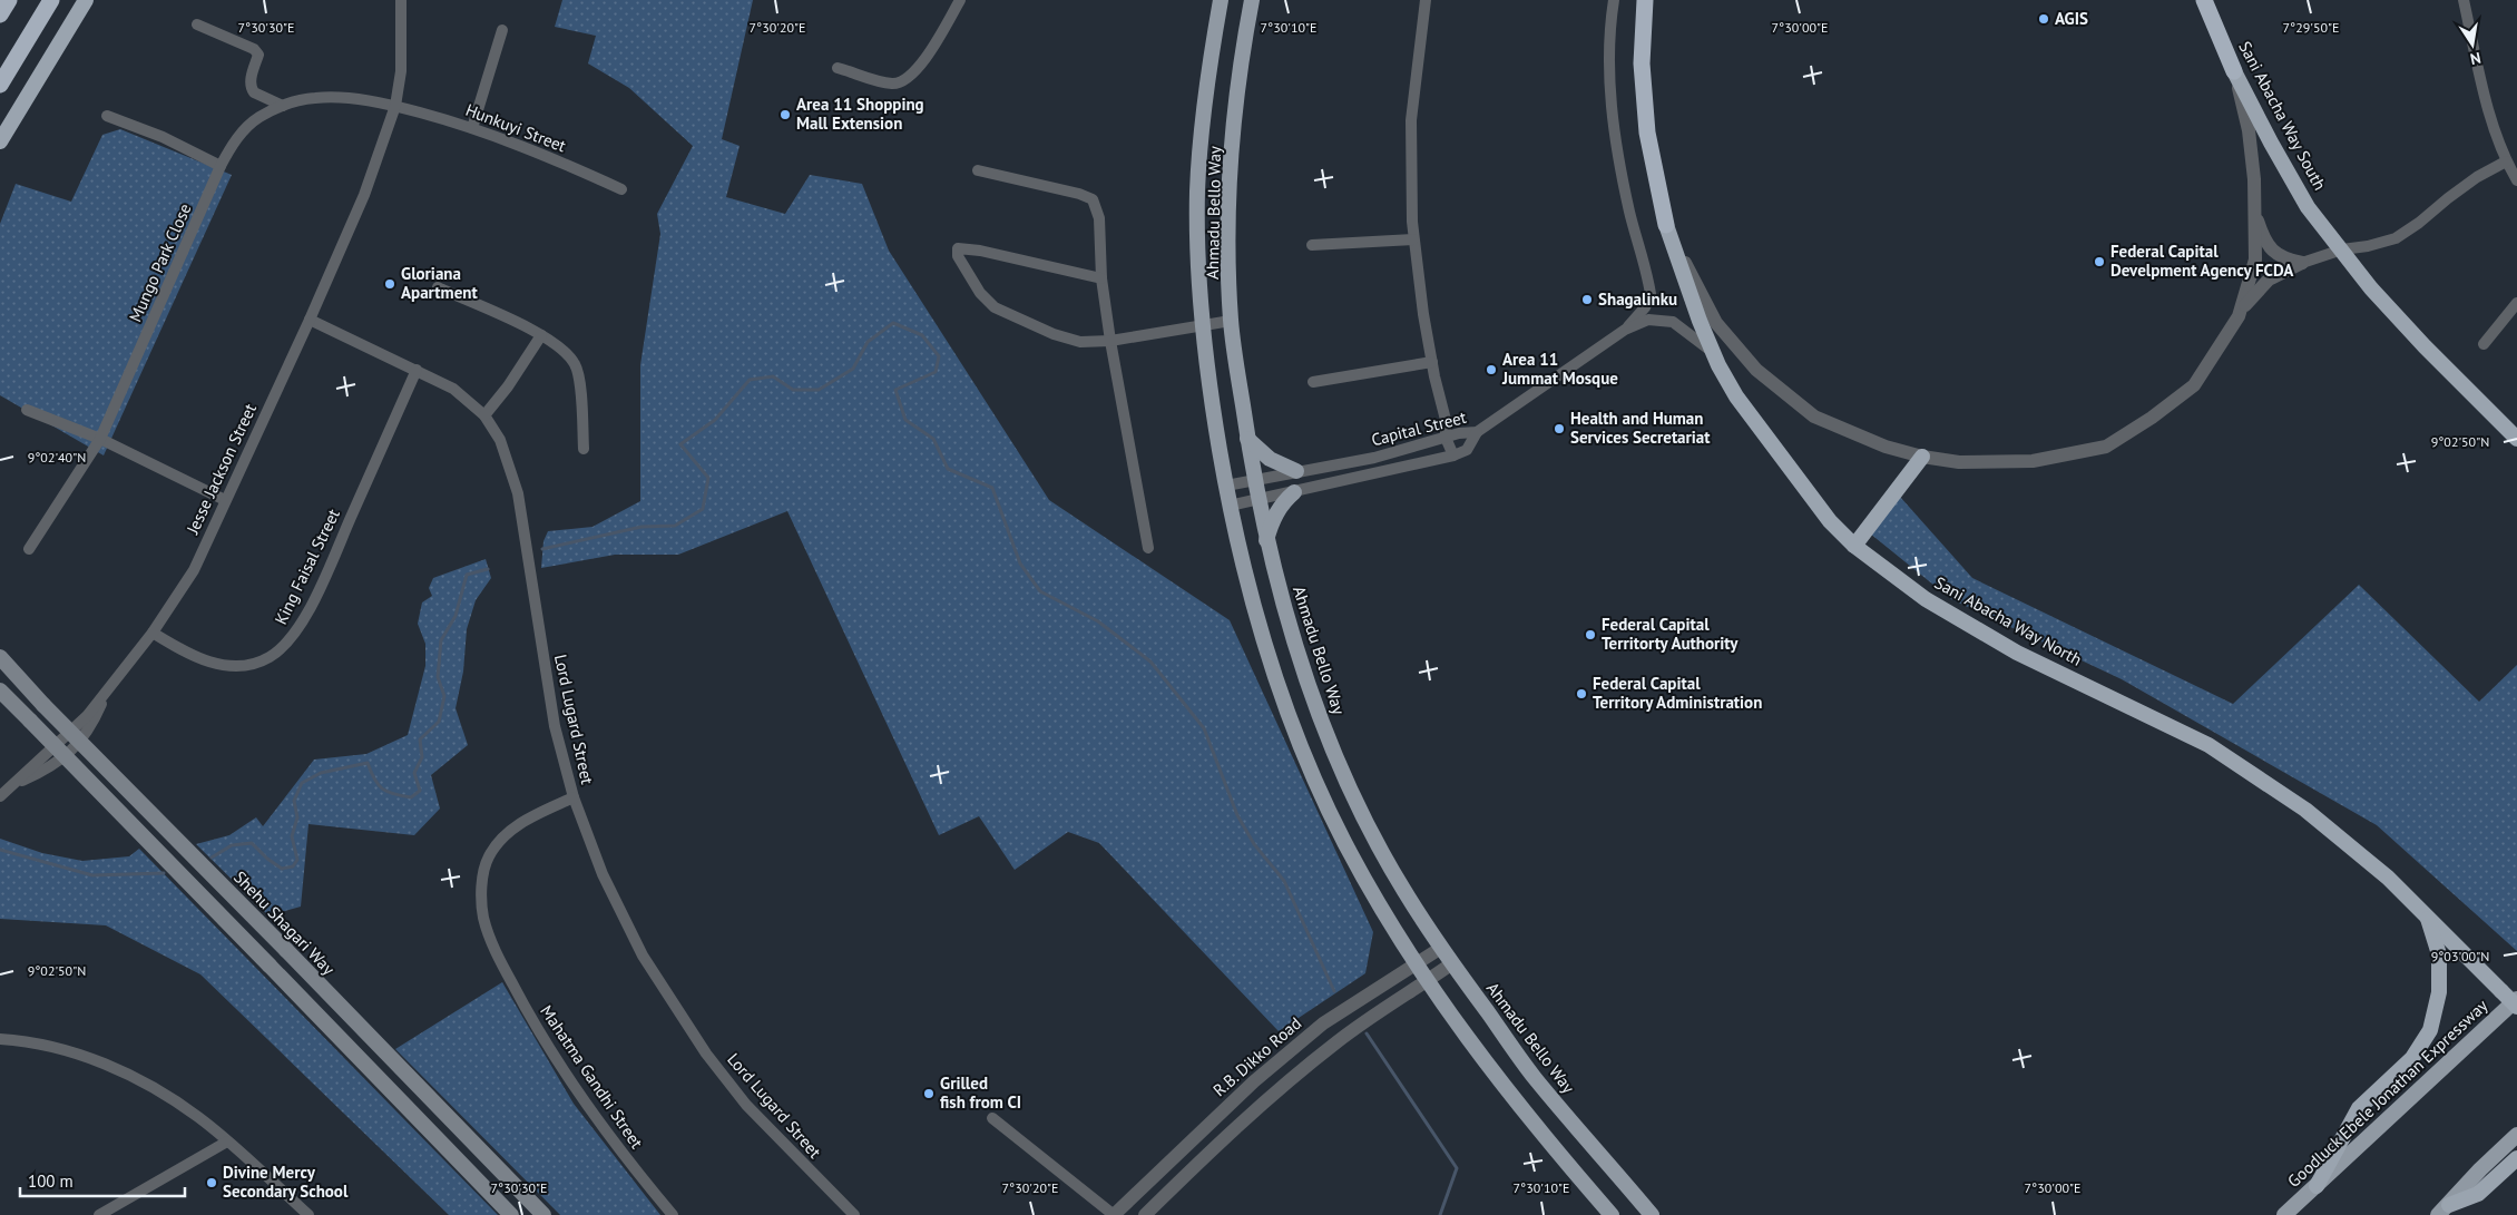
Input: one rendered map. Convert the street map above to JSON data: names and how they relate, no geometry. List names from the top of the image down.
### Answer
{
  "streets": {
    "highway": ["Sani Abacha Way South", "Sani Abacha Way North"],
    "main road": ["Ahmadu Bello Way", "Shehu Shagari Way", "Goodluck Ebele Jonathan Expressway"],
    "street": [
      "Hunkuyi Street",
      "Mungo Park Close",
      "Capital Street",
      "Jesse Jackson Street",
      "King Faisal Street",
      "Lord Lugard Street",
      "R.B. Dikko Road",
      "Mahatma Gandhi Street"
    ]
  },
  "crossings": [
    ["Hunkuyi Street", "Mungo Park Close"],
    ["Hunkuyi Street", "Jesse Jackson Street"],
    ["Ahmadu Bello Way", "Capital Street"],
    ["Ahmadu Bello Way", "R.B. Dikko Road"],
    ["Mungo Park Close", "Jesse Jackson Street"],
    ["Capital Street", "Sani Abacha Way North"],
    ["Jesse Jackson Street", "King Faisal Street"],
    ["Jesse Jackson Street", "Lord Lugard Street"],
    ["King Faisal Street", "Lord Lugard Street"],
    ["Lord Lugard Street", "Mahatma Gandhi Street"]
  ],
  "places": [
    "AGIS",
    "Area 11 Shopping Mall Extension",
    "Federal Capital Develpment Agency FCDA",
    "Gloriana Apartment",
    "Shagalinku",
    "Area 11 Jummat Mosque",
    "Health and Human Services Secretariat",
    "Federal Capital Territorty Authority",
    "Federal Capital Territory Administration",
    "Grilled fish from CI",
    "Divine Mercy Secondary School"
  ],
  "scale_bar": "100 m",
  "north": "bottom",
  "coordinates": [
    "7°30'30\"E",
    "7°30'20\"E",
    "7°30'10\"E",
    "7°30'00\"E",
    "7°29'50\"E",
    "9°02'50\"N",
    "9°02'40\"N",
    "9°03'00\"N"
  ]
}
